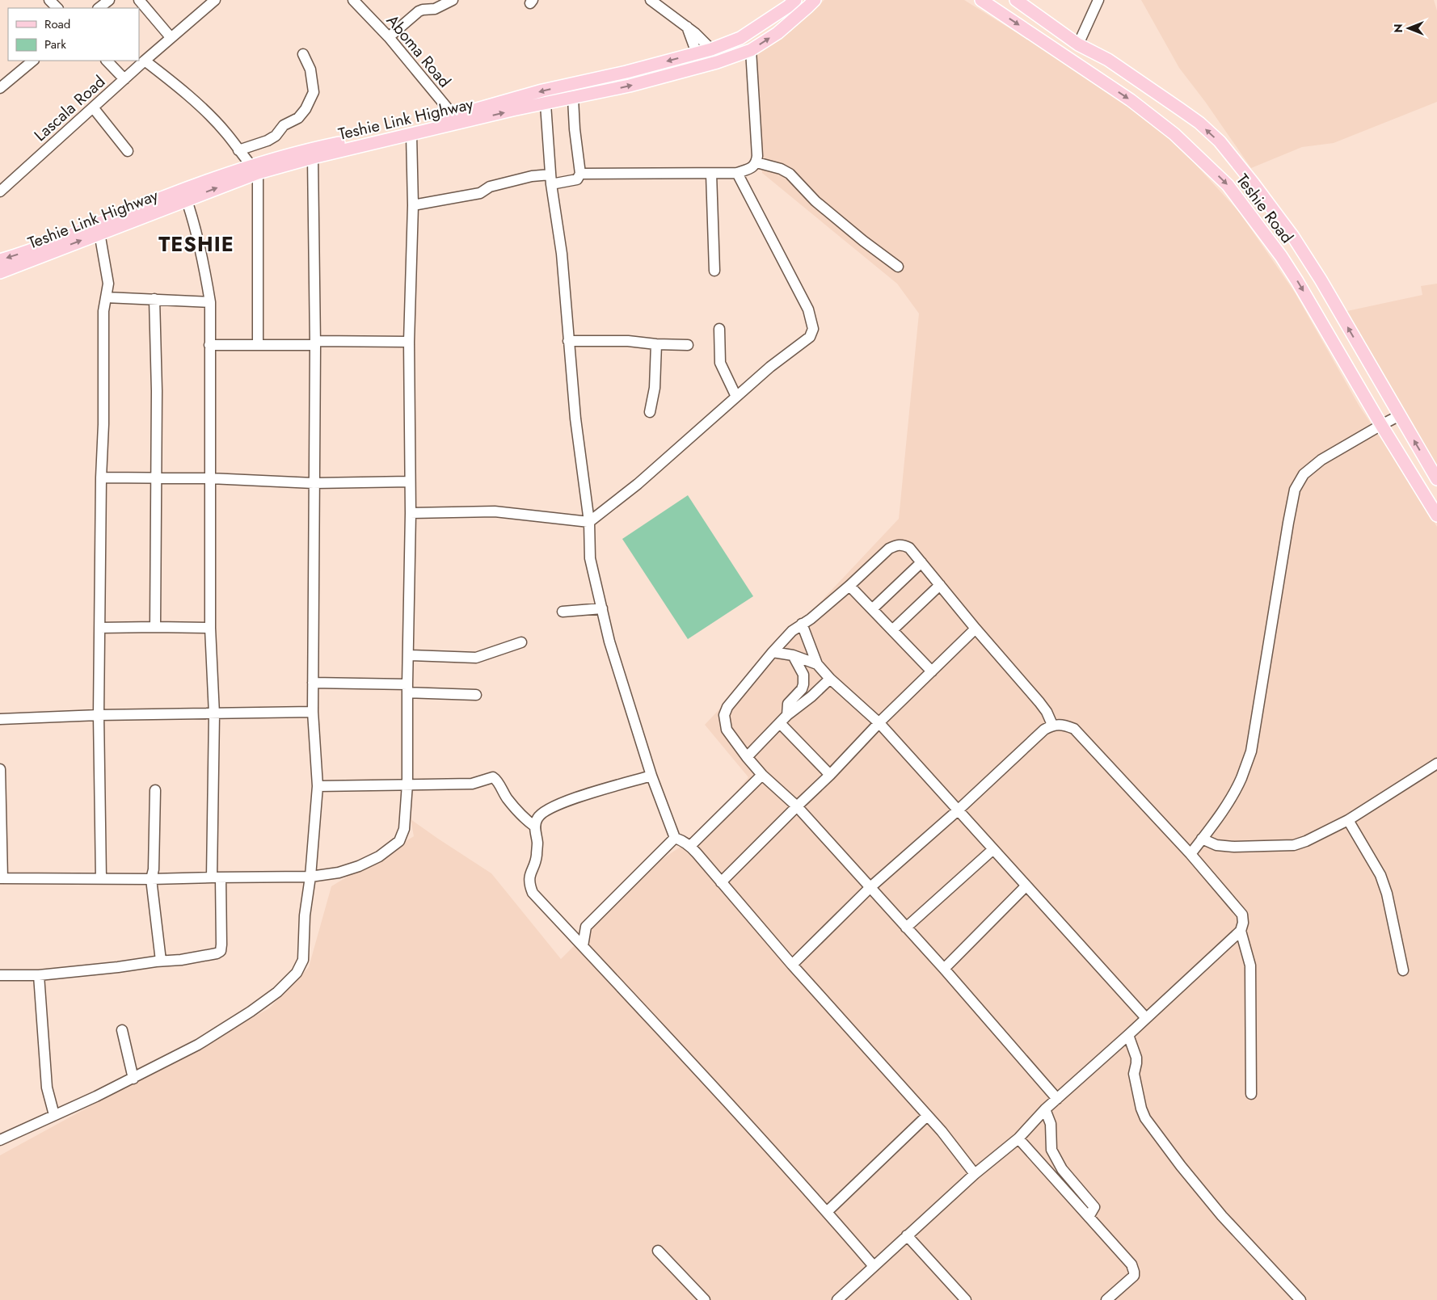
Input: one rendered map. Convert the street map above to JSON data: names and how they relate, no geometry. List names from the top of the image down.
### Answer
{
  "streets": {
    "main road": ["Teshie Link Highway", "Teshie Road"],
    "street": ["Aboma Road", "Lascala Road"]
  },
  "crossings": [
    ["Aboma Road", "Teshie Link Highway"]
  ],
  "districts": ["TESHIE"],
  "legend": ["Road", "Park"],
  "north": "left"
}
